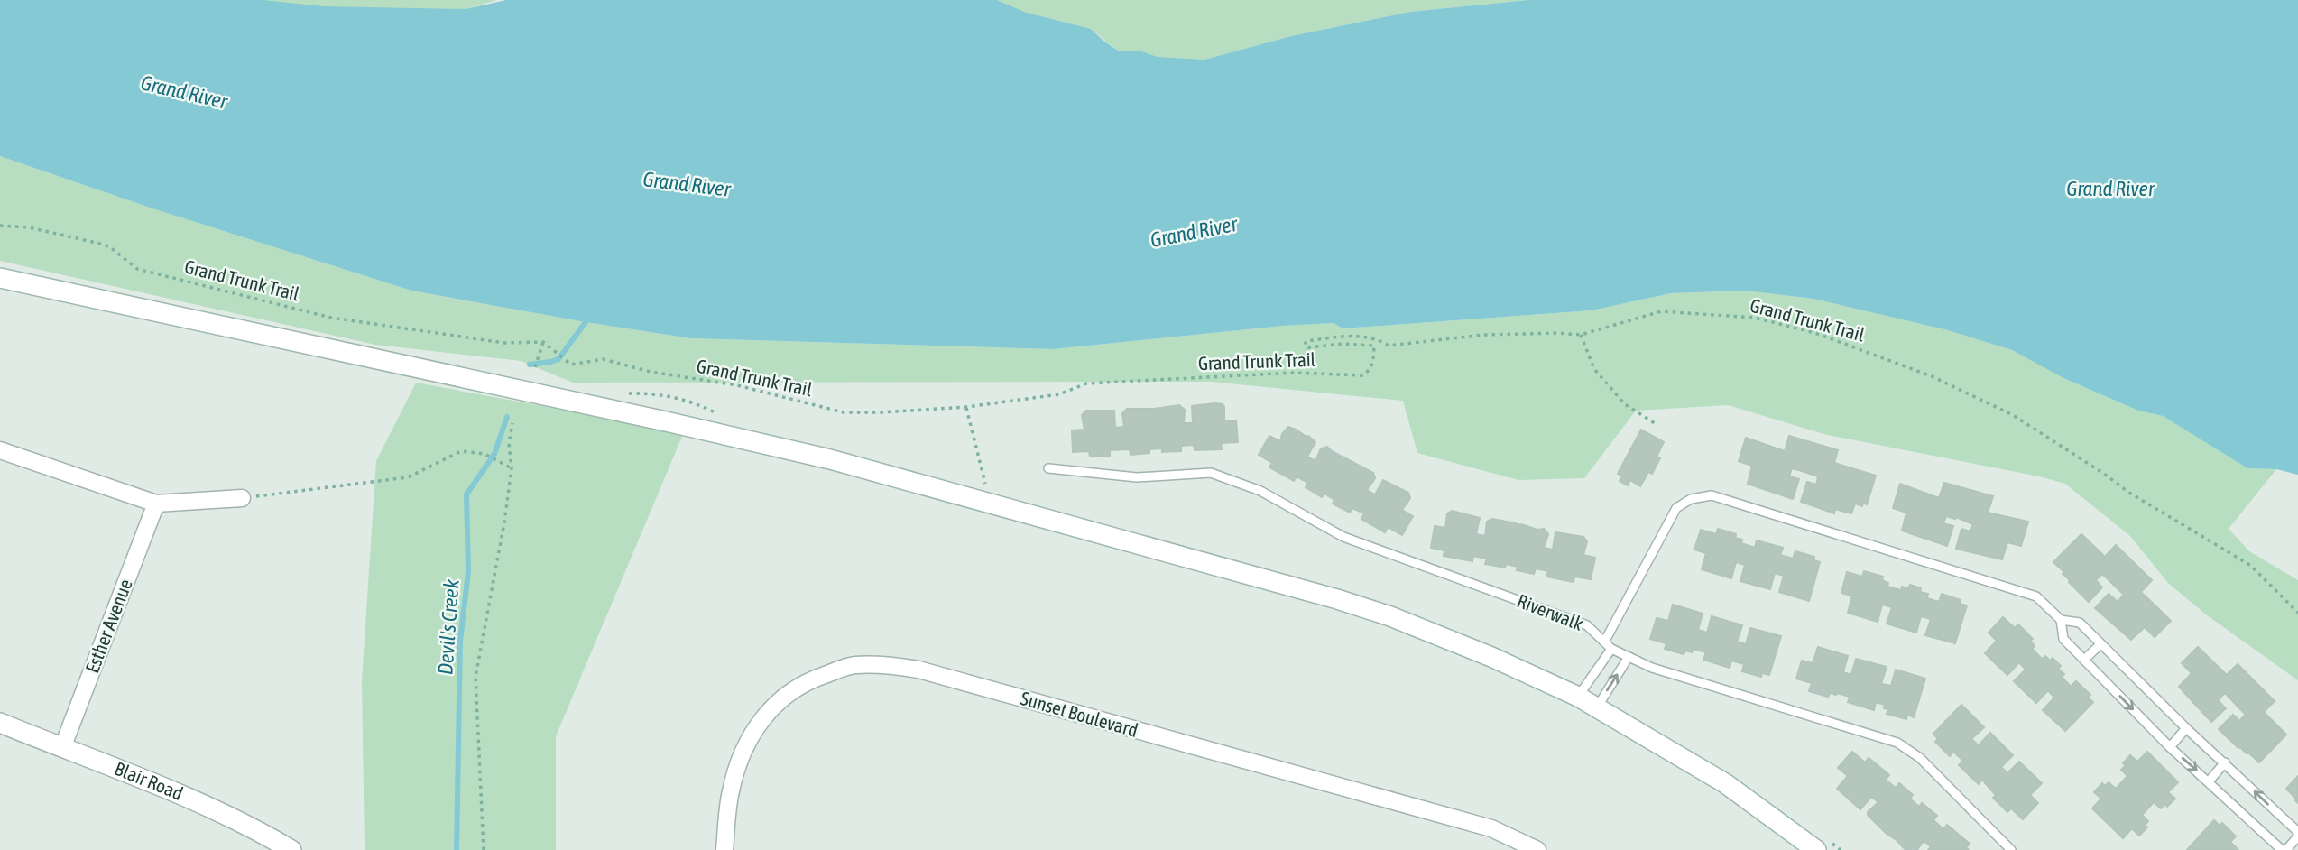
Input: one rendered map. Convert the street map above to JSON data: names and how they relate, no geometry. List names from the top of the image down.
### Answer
{
  "streets": {
    "main road": ["Blair Road"],
    "street": ["Esther Avenue", "Sunset Boulevard"],
    "lane": ["Riverwalk"],
    "path": ["Grand Trunk Trail"]
  },
  "crossings": [
    ["Esther Avenue", "Blair Road"]
  ],
  "water": ["Grand River", "Devil's Creek"]
}
